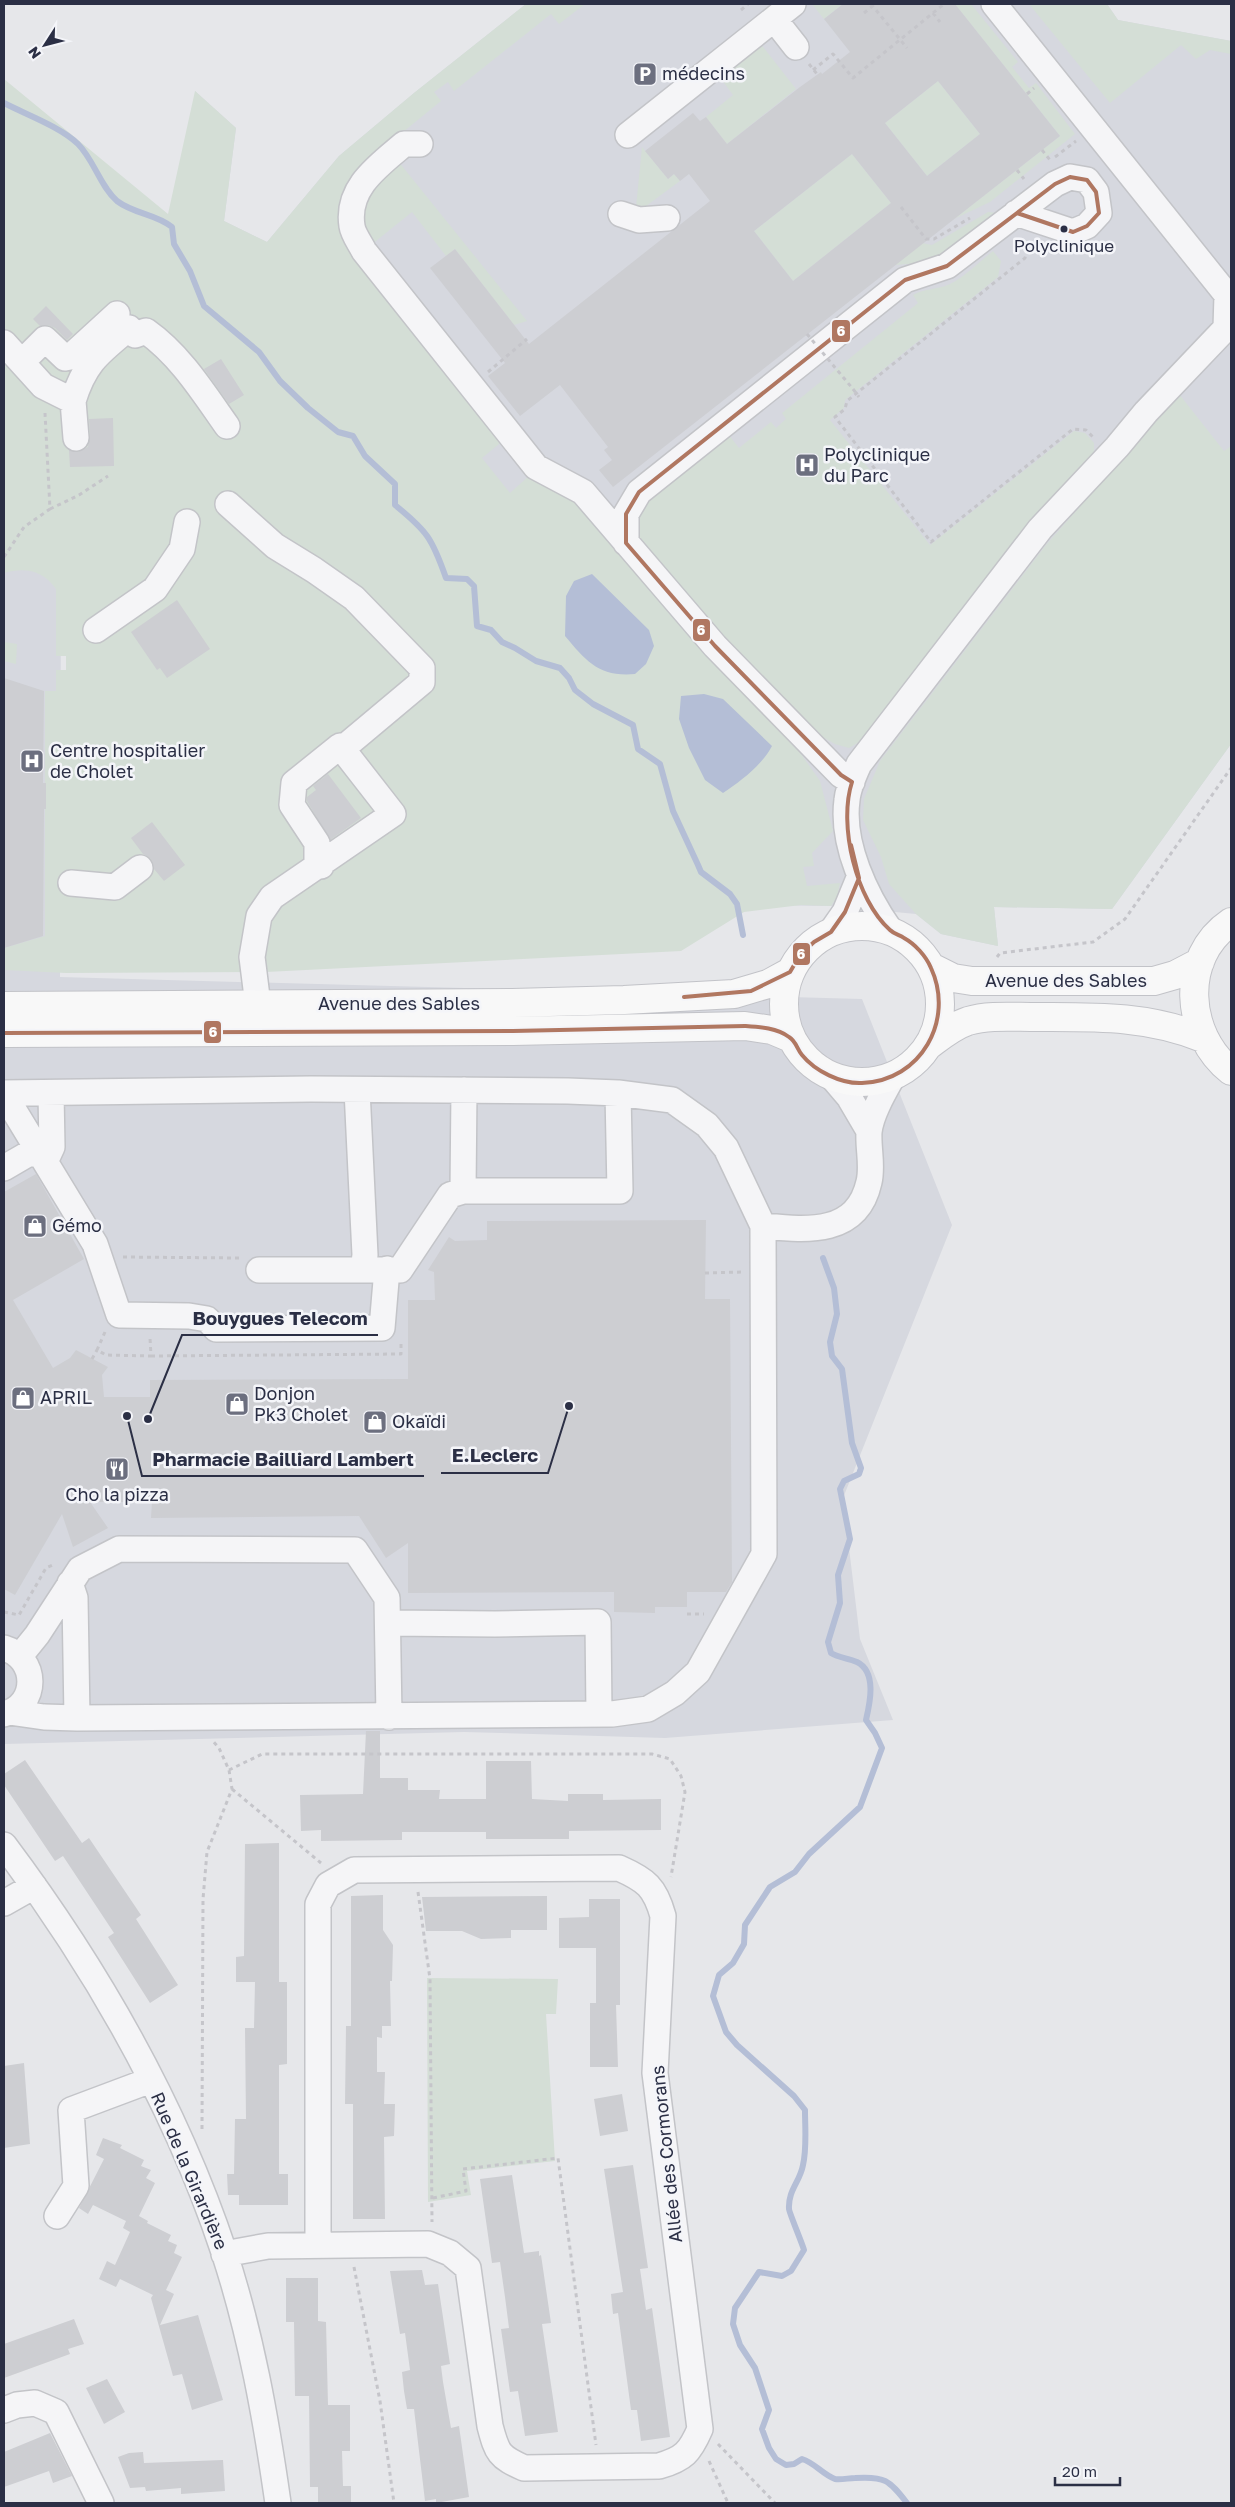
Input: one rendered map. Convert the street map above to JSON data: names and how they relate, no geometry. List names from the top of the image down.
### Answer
{
  "streets": {
    "main road": ["Avenue des Sables"],
    "street": ["Allée des Cormorans", "Rue de la Girardière"]
  },
  "places": {
    "parking": ["médecins"],
    "other": [
      "Polyclinique",
      "E.Leclerc",
      "Pharmacie Bailliard Lambert",
      "Bouygues Telecom"
    ],
    "hospital": ["Polyclinique du Parc", "Centre hospitalier de Cholet"],
    "shop": [
      "Gémo",
      "APRIL",
      "Donjon Pk3 Cholet",
      "Okaïdi"
    ],
    "restaurant": ["Cho la pizza"]
  },
  "lines": ["transit line 6"],
  "scale_bar": "20 m",
  "north": "bottom left"
}
